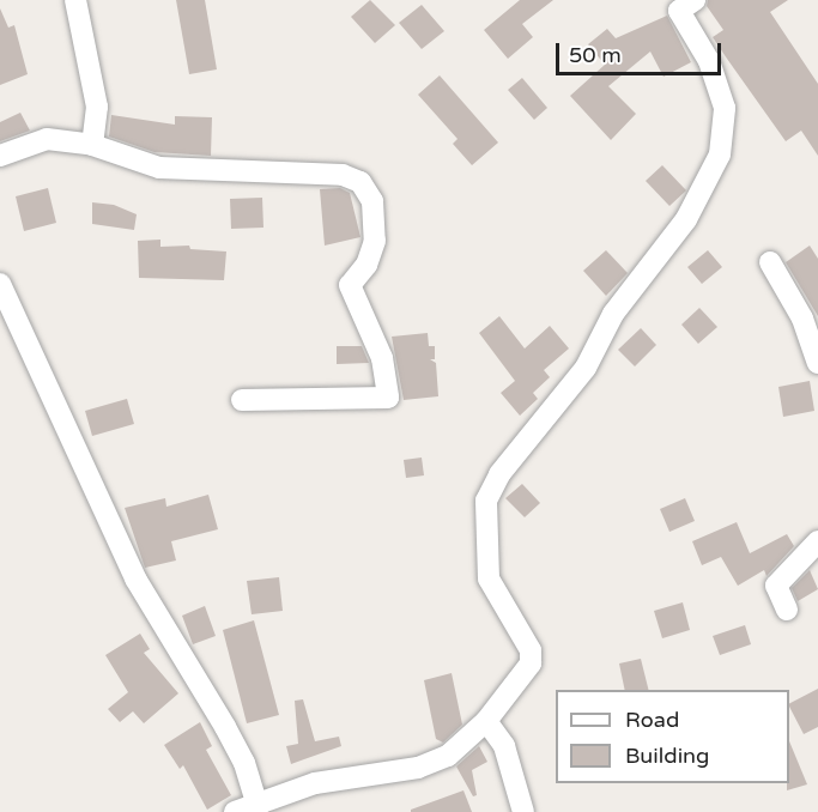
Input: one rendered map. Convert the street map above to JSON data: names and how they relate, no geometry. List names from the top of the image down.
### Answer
{
  "legend": ["Road", "Building"],
  "scale_bar": "50 m"
}
